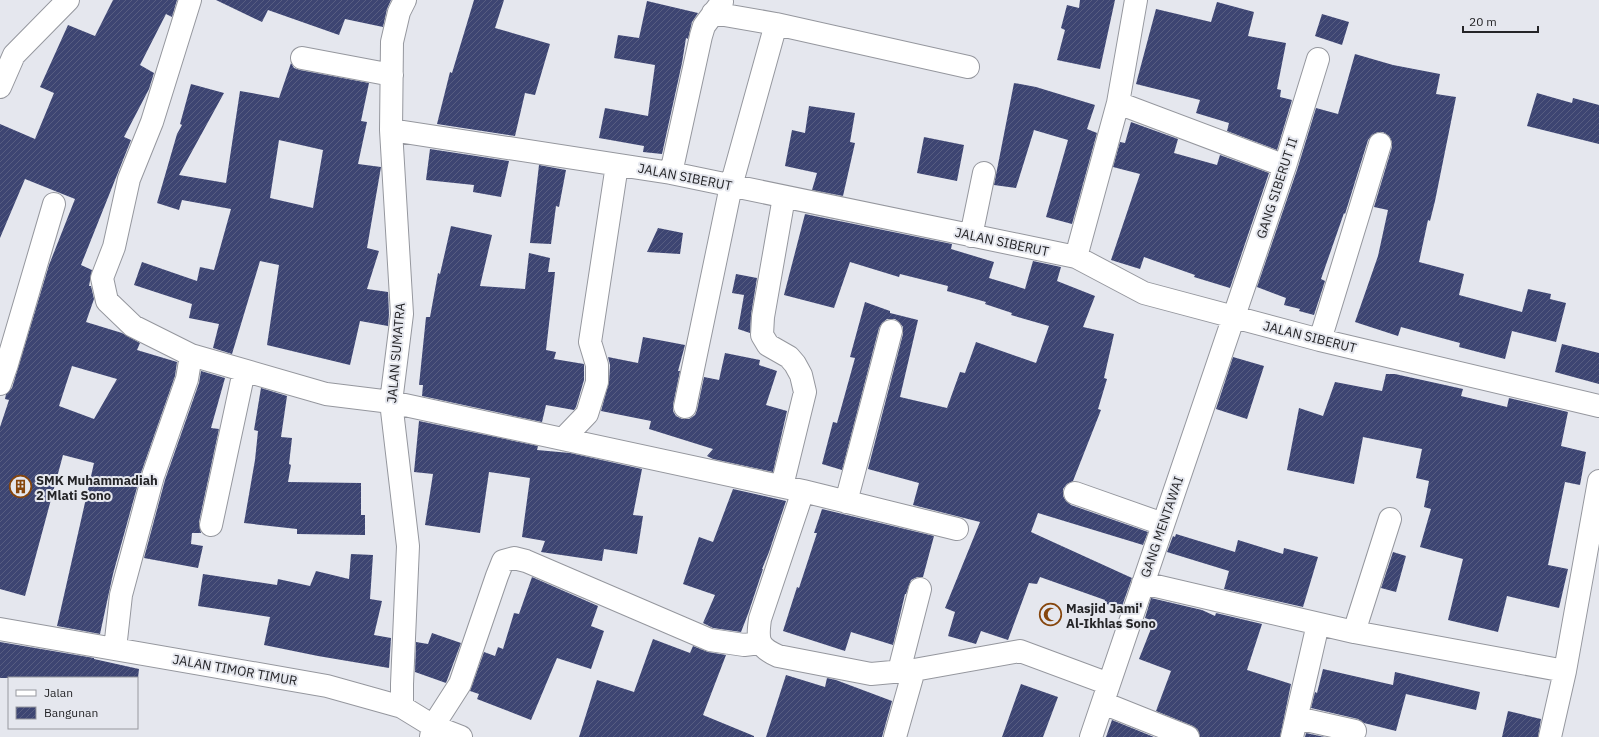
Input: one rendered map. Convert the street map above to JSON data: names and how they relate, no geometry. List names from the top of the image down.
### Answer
{
  "streets": {
    "street": [
      "JALAN SIBERUT",
      "GANG SIBERUT II",
      "JALAN SUMATRA",
      "GANG MENTAWAI",
      "JALAN TIMOR TIMUR"
    ]
  },
  "crossings": [
    ["JALAN SIBERUT", "GANG SIBERUT II"],
    ["JALAN SIBERUT", "JALAN SUMATRA"],
    ["JALAN SIBERUT", "GANG MENTAWAI"],
    ["GANG SIBERUT II", "GANG MENTAWAI"],
    ["JALAN SUMATRA", "JALAN TIMOR TIMUR"]
  ],
  "places": {
    "building": ["SMK Muhammadiah 2 Mlati Sono"],
    "mosque": ["Masjid Jami' Al-Ikhlas Sono"]
  },
  "legend": ["Jalan", "Bangunan"],
  "scale_bar": "20 m"
}
